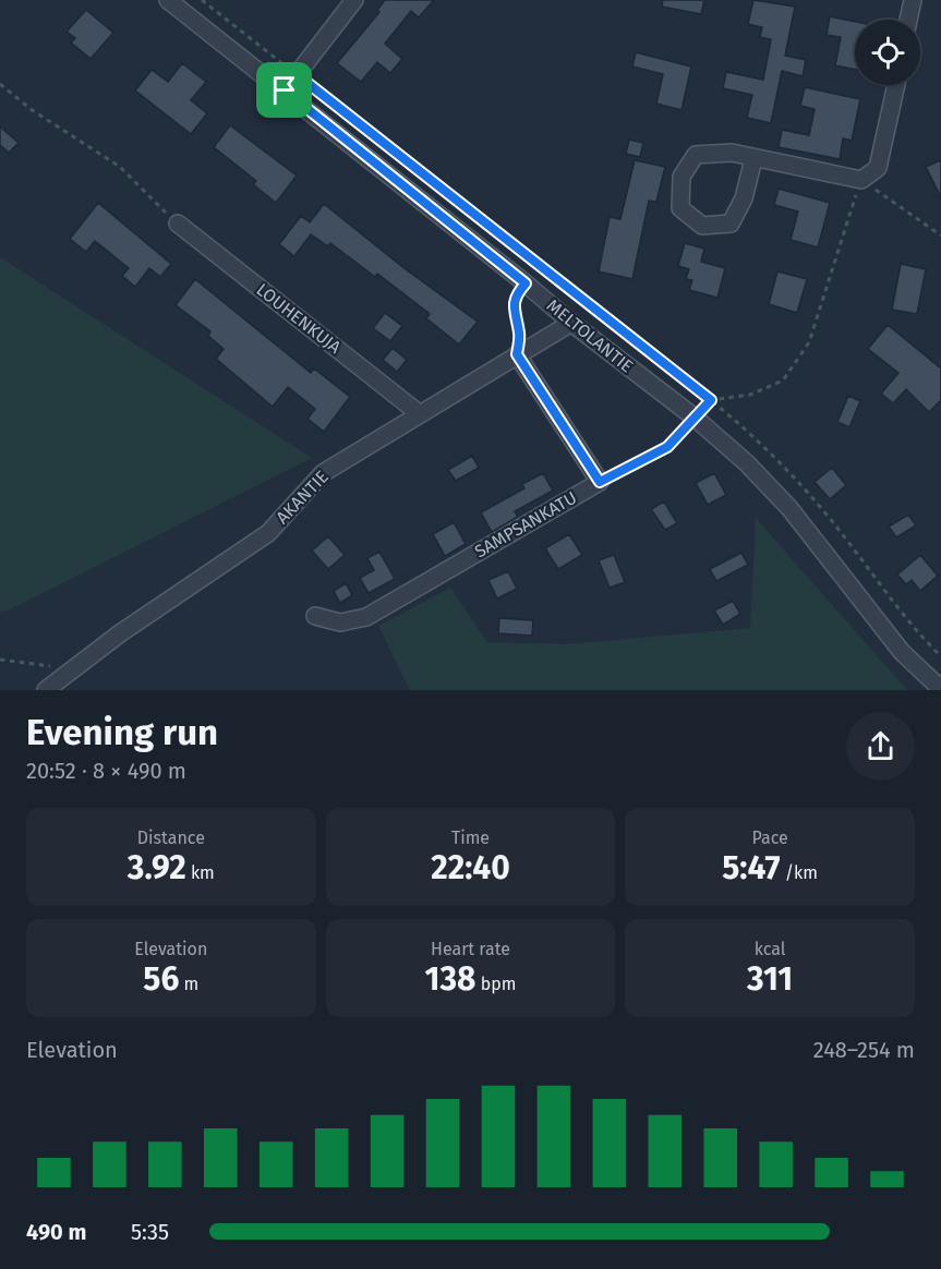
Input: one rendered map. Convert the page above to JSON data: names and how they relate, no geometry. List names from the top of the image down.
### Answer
{
  "streets": {
    "street": [
      "LOUHENKUJA",
      "MELTOLANTIE",
      "AKANTIE",
      "SAMPSANKATU"
    ]
  },
  "crossings": [
    ["LOUHENKUJA", "AKANTIE"],
    ["MELTOLANTIE", "AKANTIE"]
  ],
  "page": {
    "heading": ["Evening run", "20:52 · 8 × 490 m"],
    "stats": [
      ["Distance", "3.92 km"],
      ["Time", "22:40"],
      ["Pace", "5:47 /km"],
      ["Elevation", "56 m"],
      ["Heart rate", "138 bpm"],
      ["kcal", "311"]
    ],
    "chart": ["Elevation", "248–254 m"],
    "list": [
      {
        "name": "490 m",
        "note": "5:35"
      }
    ]
  }
}
